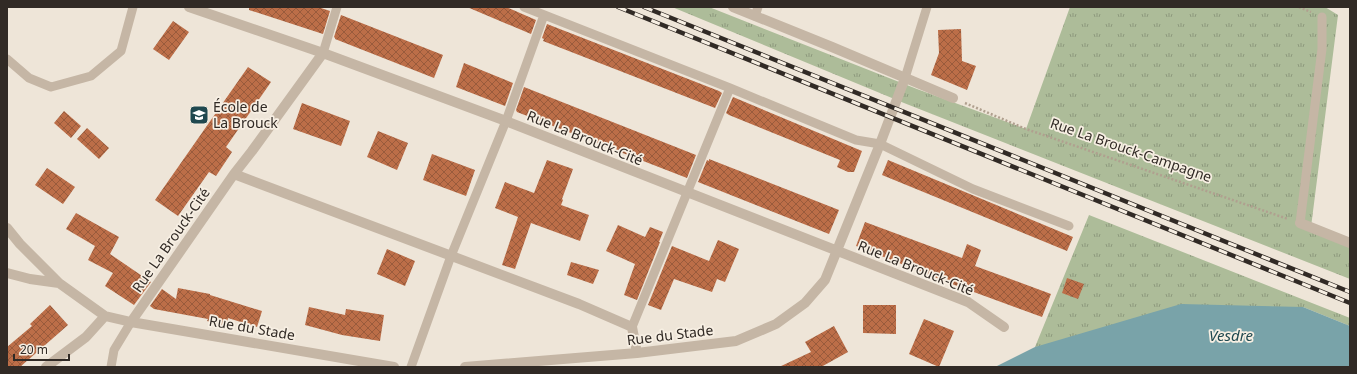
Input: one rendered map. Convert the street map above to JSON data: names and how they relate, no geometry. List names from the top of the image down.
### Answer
{
  "streets": {
    "street": ["Rue La Brouck-Cité", "Rue du Stade"],
    "path": ["Rue La Brouck-Campagne"]
  },
  "crossings": [
    ["Rue La Brouck-Cité", "Rue du Stade"]
  ],
  "water": ["Vesdre"],
  "places": {
    "school or university": ["École de La Brouck"]
  },
  "scale_bar": "20 m"
}
